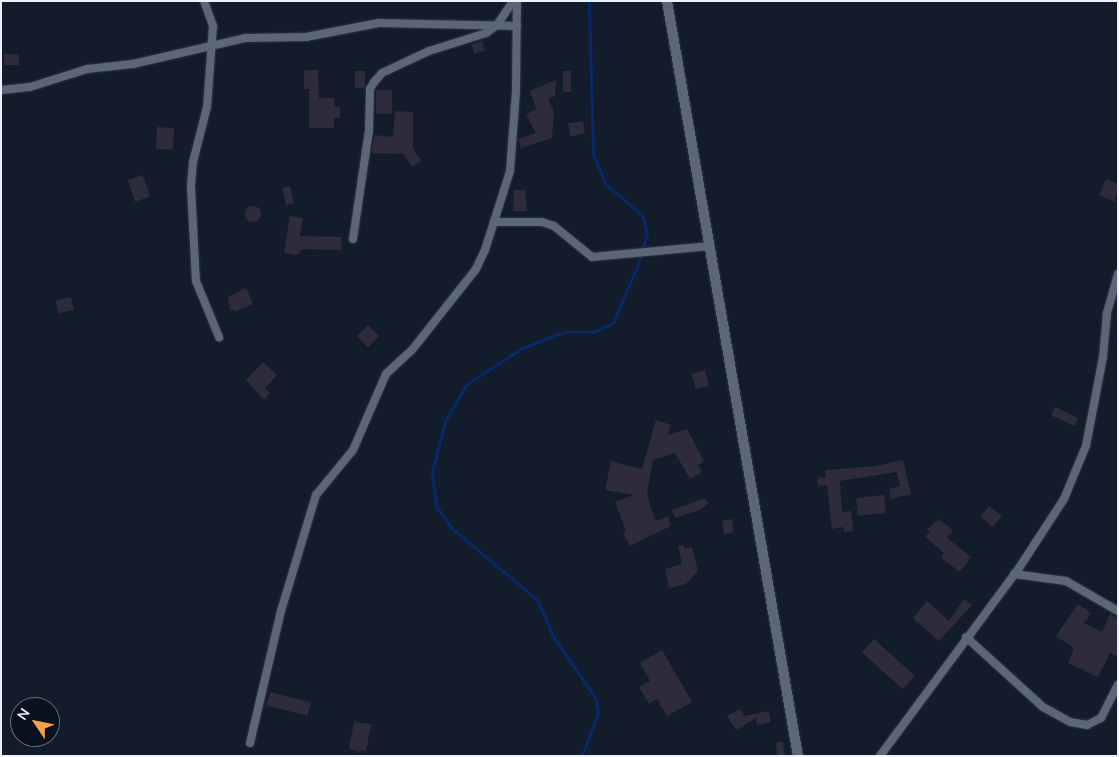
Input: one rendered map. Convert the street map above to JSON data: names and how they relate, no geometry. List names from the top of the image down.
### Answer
{
  "north": "top left"
}
